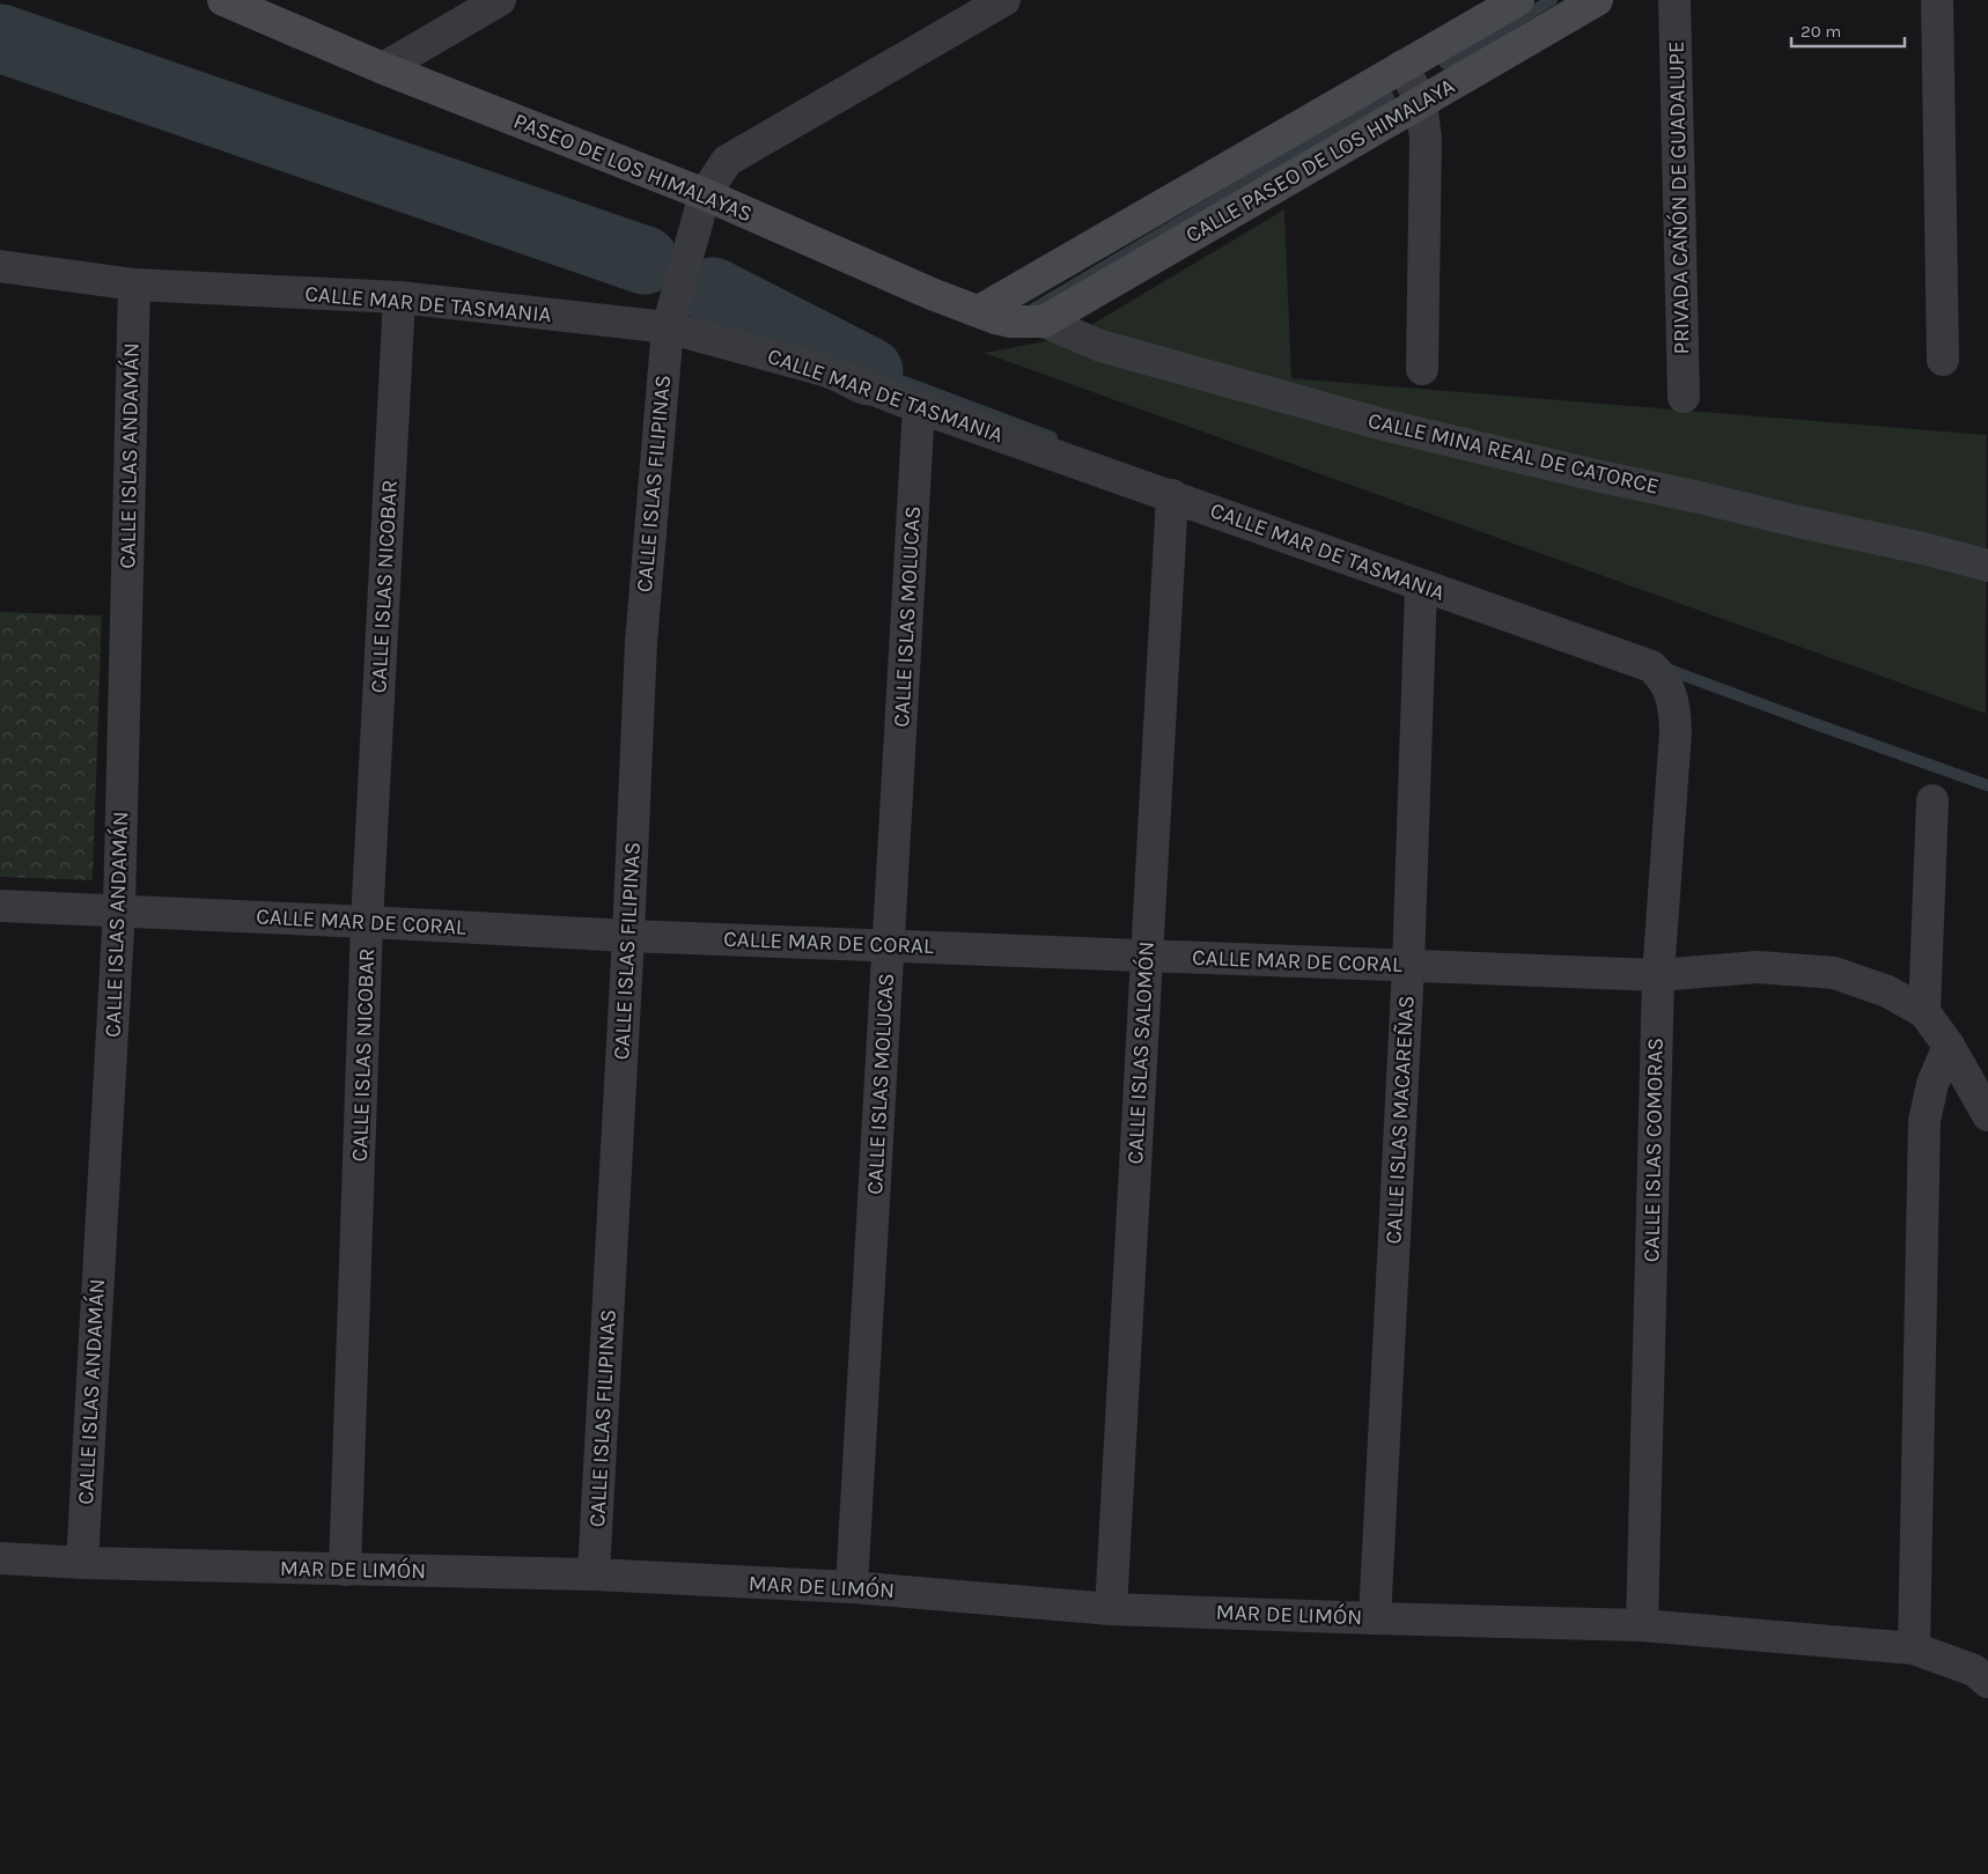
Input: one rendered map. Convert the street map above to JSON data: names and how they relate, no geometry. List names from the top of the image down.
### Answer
{
  "streets": {
    "street": [
      "CALLE PASEO DE LOS HIMALAYA",
      "PASEO DE LOS HIMALAYAS",
      "PRIVADA CAÑÓN DE GUADALUPE",
      "CALLE MAR DE TASMANIA",
      "CALLE MINA REAL DE CATORCE",
      "CALLE ISLAS ANDAMÁN",
      "CALLE ISLAS FILIPINAS",
      "CALLE ISLAS NICOBAR",
      "CALLE ISLAS MOLUCAS",
      "CALLE MAR DE CORAL",
      "CALLE ISLAS SALOMÓN",
      "CALLE ISLAS MACAREÑAS",
      "CALLE ISLAS COMORAS",
      "MAR DE LIMÓN"
    ]
  },
  "crossings": [
    ["CALLE PASEO DE LOS HIMALAYA", "PASEO DE LOS HIMALAYAS"],
    ["CALLE PASEO DE LOS HIMALAYA", "CALLE MINA REAL DE CATORCE"],
    ["PASEO DE LOS HIMALAYAS", "CALLE MINA REAL DE CATORCE"],
    ["PASEO DE LOS HIMALAYAS", "CALLE ISLAS FILIPINAS"],
    ["CALLE MAR DE TASMANIA", "CALLE ISLAS ANDAMÁN"],
    ["CALLE MAR DE TASMANIA", "CALLE ISLAS FILIPINAS"],
    ["CALLE MAR DE TASMANIA", "CALLE ISLAS NICOBAR"],
    ["CALLE MAR DE TASMANIA", "CALLE ISLAS MOLUCAS"],
    ["CALLE MAR DE TASMANIA", "CALLE ISLAS SALOMÓN"],
    ["CALLE MAR DE TASMANIA", "CALLE ISLAS MACAREÑAS"],
    ["CALLE MAR DE TASMANIA", "CALLE ISLAS COMORAS"],
    ["CALLE ISLAS ANDAMÁN", "CALLE MAR DE CORAL"],
    ["CALLE ISLAS ANDAMÁN", "MAR DE LIMÓN"],
    ["CALLE ISLAS FILIPINAS", "CALLE MAR DE CORAL"],
    ["CALLE ISLAS FILIPINAS", "MAR DE LIMÓN"],
    ["CALLE ISLAS NICOBAR", "CALLE MAR DE CORAL"],
    ["CALLE ISLAS NICOBAR", "MAR DE LIMÓN"],
    ["CALLE ISLAS MOLUCAS", "CALLE MAR DE CORAL"],
    ["CALLE ISLAS MOLUCAS", "MAR DE LIMÓN"],
    ["CALLE MAR DE CORAL", "CALLE ISLAS SALOMÓN"],
    ["CALLE MAR DE CORAL", "CALLE ISLAS MACAREÑAS"],
    ["CALLE MAR DE CORAL", "CALLE ISLAS COMORAS"],
    ["CALLE ISLAS SALOMÓN", "MAR DE LIMÓN"],
    ["CALLE ISLAS MACAREÑAS", "MAR DE LIMÓN"],
    ["CALLE ISLAS COMORAS", "MAR DE LIMÓN"]
  ],
  "scale_bar": "20 m"
}
